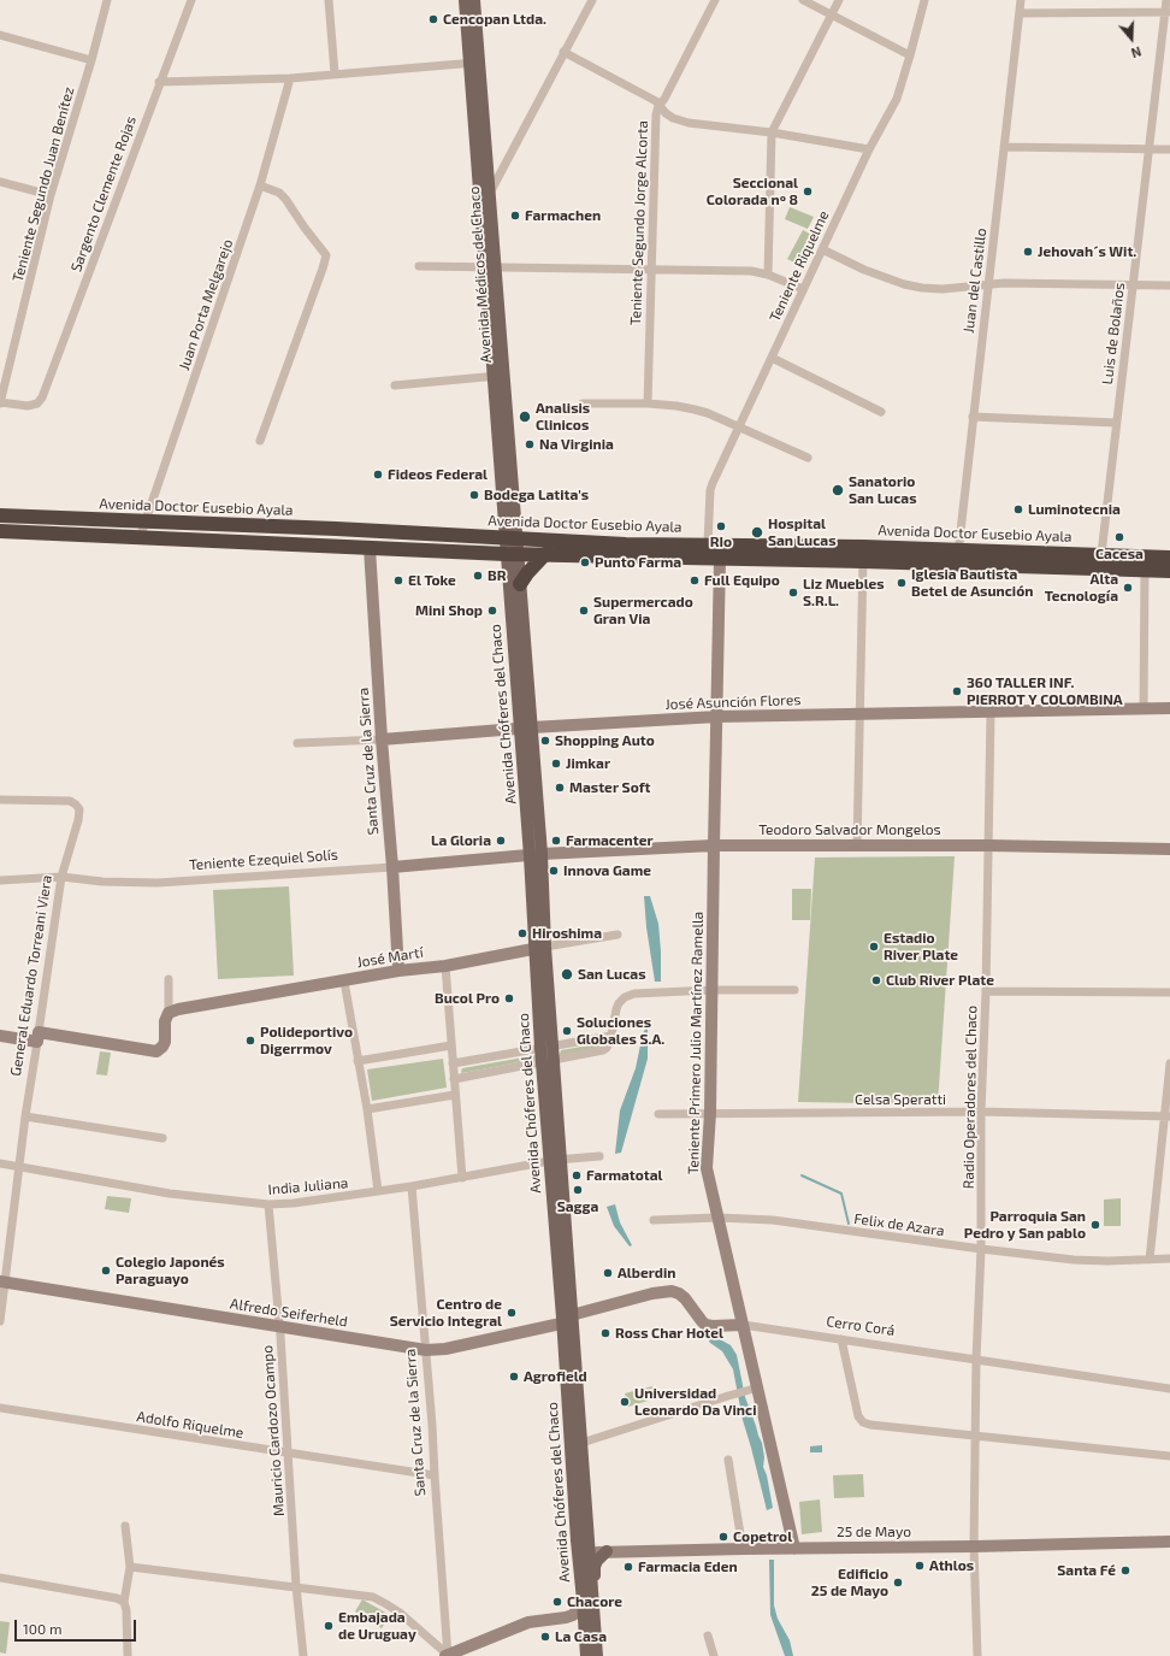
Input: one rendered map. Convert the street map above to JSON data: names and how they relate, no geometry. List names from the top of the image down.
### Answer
{
  "streets": {
    "highway": ["Avenida Doctor Eusebio Ayala"],
    "main road": ["Avenida Médicos del Chaco", "Avenida Chóferes del Chaco"],
    "street": [
      "Teniente Segundo Juan Benítez",
      "Sargento Clemente Rojas",
      "Teniente Segundo Jorge Alcorta",
      "Teniente Riquelme",
      "Juan del Castillo",
      "Juan Porta Melgarejo",
      "Luis de Bolaños",
      "José Asunción Flores",
      "Santa Cruz de la Sierra",
      "Teodoro Salvador Mongelos",
      "Teniente Ezequiel Solís",
      "José Martí",
      "General Eduardo Torreani Viera",
      "Teniente Primero Julio Martínez Ramella",
      "Radio Operadores del Chaco",
      "Celsa Speratti",
      "India Juliana",
      "Felix de Azara",
      "Alfredo Seiferheld",
      "Cerro Corá",
      "Adolfo Riquelme",
      "Mauricio Cardozo Ocampo",
      "25 de Mayo"
    ]
  },
  "crossings": [
    ["Teniente Segundo Juan Benítez", "Sargento Clemente Rojas"],
    ["Teniente Riquelme", "Avenida Doctor Eusebio Ayala"],
    ["Avenida Médicos del Chaco", "Avenida Doctor Eusebio Ayala"],
    ["Avenida Médicos del Chaco", "Avenida Chóferes del Chaco"],
    ["Juan del Castillo", "Avenida Doctor Eusebio Ayala"],
    ["Juan Porta Melgarejo", "Avenida Doctor Eusebio Ayala"],
    ["Luis de Bolaños", "Avenida Doctor Eusebio Ayala"],
    ["Avenida Doctor Eusebio Ayala", "Avenida Chóferes del Chaco"],
    ["Avenida Doctor Eusebio Ayala", "Santa Cruz de la Sierra"],
    ["Avenida Doctor Eusebio Ayala", "Teniente Primero Julio Martínez Ramella"],
    ["José Asunción Flores", "Avenida Chóferes del Chaco"],
    ["José Asunción Flores", "Santa Cruz de la Sierra"],
    ["José Asunción Flores", "Teniente Primero Julio Martínez Ramella"],
    ["José Asunción Flores", "Radio Operadores del Chaco"],
    ["Avenida Chóferes del Chaco", "Teodoro Salvador Mongelos"],
    ["Avenida Chóferes del Chaco", "Teniente Ezequiel Solís"],
    ["Avenida Chóferes del Chaco", "José Martí"],
    ["Avenida Chóferes del Chaco", "India Juliana"],
    ["Avenida Chóferes del Chaco", "Alfredo Seiferheld"],
    ["Avenida Chóferes del Chaco", "Cerro Corá"],
    ["Avenida Chóferes del Chaco", "25 de Mayo"],
    ["Santa Cruz de la Sierra", "Teniente Ezequiel Solís"],
    ["Santa Cruz de la Sierra", "José Martí"],
    ["Santa Cruz de la Sierra", "India Juliana"],
    ["Santa Cruz de la Sierra", "Alfredo Seiferheld"],
    ["Santa Cruz de la Sierra", "Adolfo Riquelme"],
    ["Teodoro Salvador Mongelos", "Teniente Ezequiel Solís"],
    ["Teodoro Salvador Mongelos", "Teniente Primero Julio Martínez Ramella"],
    ["Teodoro Salvador Mongelos", "Radio Operadores del Chaco"],
    ["Teniente Ezequiel Solís", "General Eduardo Torreani Viera"],
    ["General Eduardo Torreani Viera", "India Juliana"],
    ["General Eduardo Torreani Viera", "Alfredo Seiferheld"],
    ["Teniente Primero Julio Martínez Ramella", "Celsa Speratti"],
    ["Teniente Primero Julio Martínez Ramella", "Felix de Azara"],
    ["Teniente Primero Julio Martínez Ramella", "Cerro Corá"],
    ["Teniente Primero Julio Martínez Ramella", "25 de Mayo"],
    ["Radio Operadores del Chaco", "Celsa Speratti"],
    ["Radio Operadores del Chaco", "Felix de Azara"],
    ["Radio Operadores del Chaco", "Cerro Corá"],
    ["Radio Operadores del Chaco", "25 de Mayo"],
    ["India Juliana", "Mauricio Cardozo Ocampo"],
    ["Alfredo Seiferheld", "Cerro Corá"],
    ["Alfredo Seiferheld", "Mauricio Cardozo Ocampo"],
    ["Adolfo Riquelme", "Mauricio Cardozo Ocampo"]
  ],
  "places": [
    "Cencopan Ltda.",
    "Seccional Colorada nº 8",
    "Farmachen",
    "Jehovah´s Wit.",
    "Analisis Clinicos",
    "Na Virginia",
    "Fideos Federal",
    "Sanatorio San Lucas",
    "Bodega Latita's",
    "Luminotecnia",
    "RIo",
    "Hospital San Lucas",
    "Cacesa",
    "Punto Farma",
    "BR",
    "El Toke",
    "Full Equipo",
    "Iglesia Bautista Betel de Asunción",
    "Alta Tecnología",
    "Liz Muebles S.R.L.",
    "Mini Shop",
    "Supermercado Gran Via",
    "360 TALLER INF. PIERROT Y COLOMBINA",
    "Shopping Auto",
    "Jimkar",
    "Master Soft",
    "La Gloria",
    "Farmacenter",
    "Innova Game",
    "Hiroshima",
    "Estadio River Plate",
    "San Lucas",
    "Club River Plate",
    "Bucol Pro",
    "Soluciones Globales S.A.",
    "Polideportivo Digerrmov",
    "Farmatotal",
    "Sagga",
    "Parroquia San Pedro y San pablo",
    "Colegio Japonés Paraguayo",
    "Alberdin",
    "Centro de Servicio Integral",
    "Ross Char Hotel",
    "Agrofield",
    "Universidad Leonardo Da Vinci",
    "Copetrol",
    "Athlos",
    "Farmacia Eden",
    "Santa Fé",
    "Edificio 25 de Mayo",
    "Chacore",
    "Embajada de Uruguay",
    "La Casa"
  ],
  "scale_bar": "100 m",
  "north": "bottom"
}
